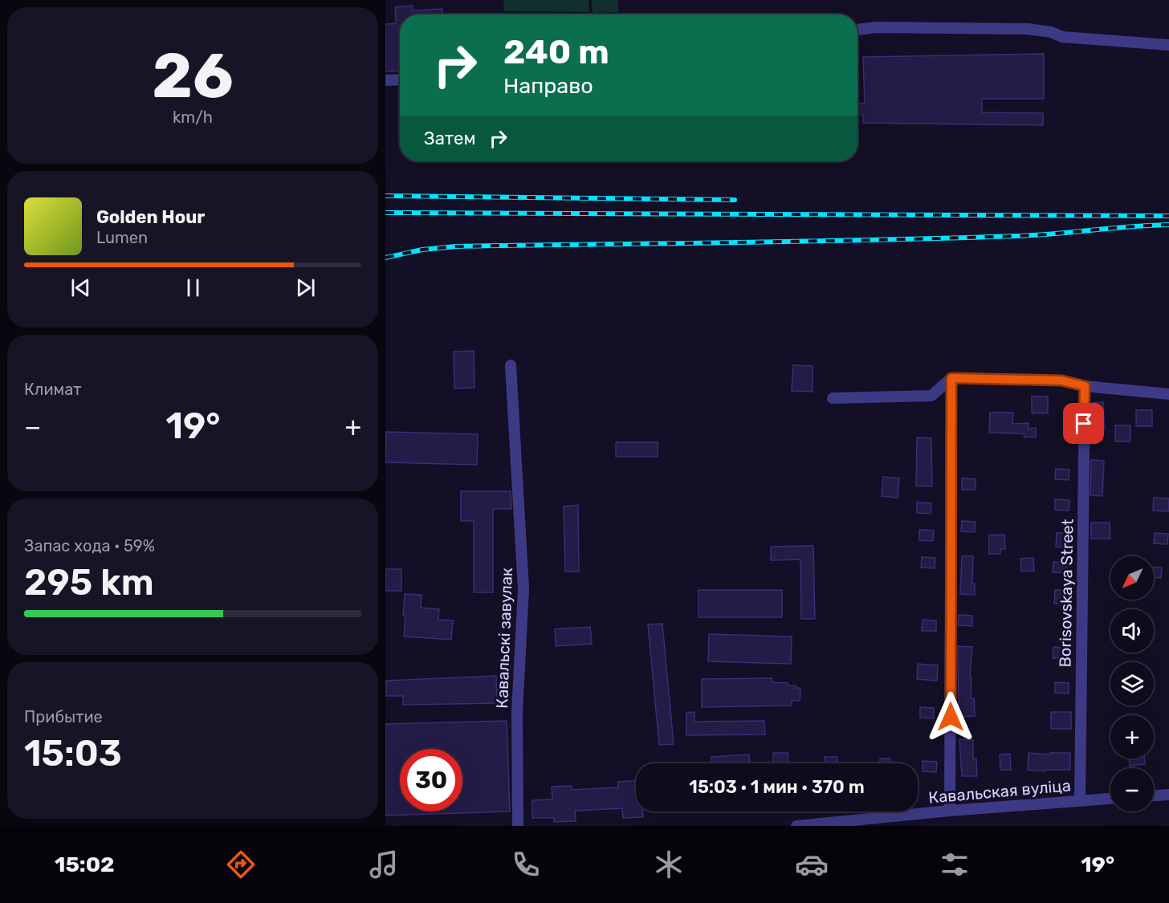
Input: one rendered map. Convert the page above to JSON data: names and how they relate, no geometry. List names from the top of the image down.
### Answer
{
  "streets": {
    "street": ["Borisovskaya Street", "Кавальскі завулак", "Кавальская вуліца"]
  },
  "crossings": [
    ["Borisovskaya Street", "Кавальская вуліца"]
  ],
  "north": "bottom left",
  "page": {
    "tile": [
      ["26", "km/h"],
      "Климат",
      ["Запас хода · 59%", "295 km"],
      ["Прибытие", "15:03"]
    ],
    "turn": ["240 m", "Направо"],
    "then": "Затем",
    "song": ["Golden Hour", "Lumen"],
    "heat": ["−", "19°", "+"],
    "map_buttons": ["+", "−"],
    "limit": "30",
    "trip": "15:03 · 1 мин · 370 m",
    "tabs": ["15:02", "19°"]
  }
}
